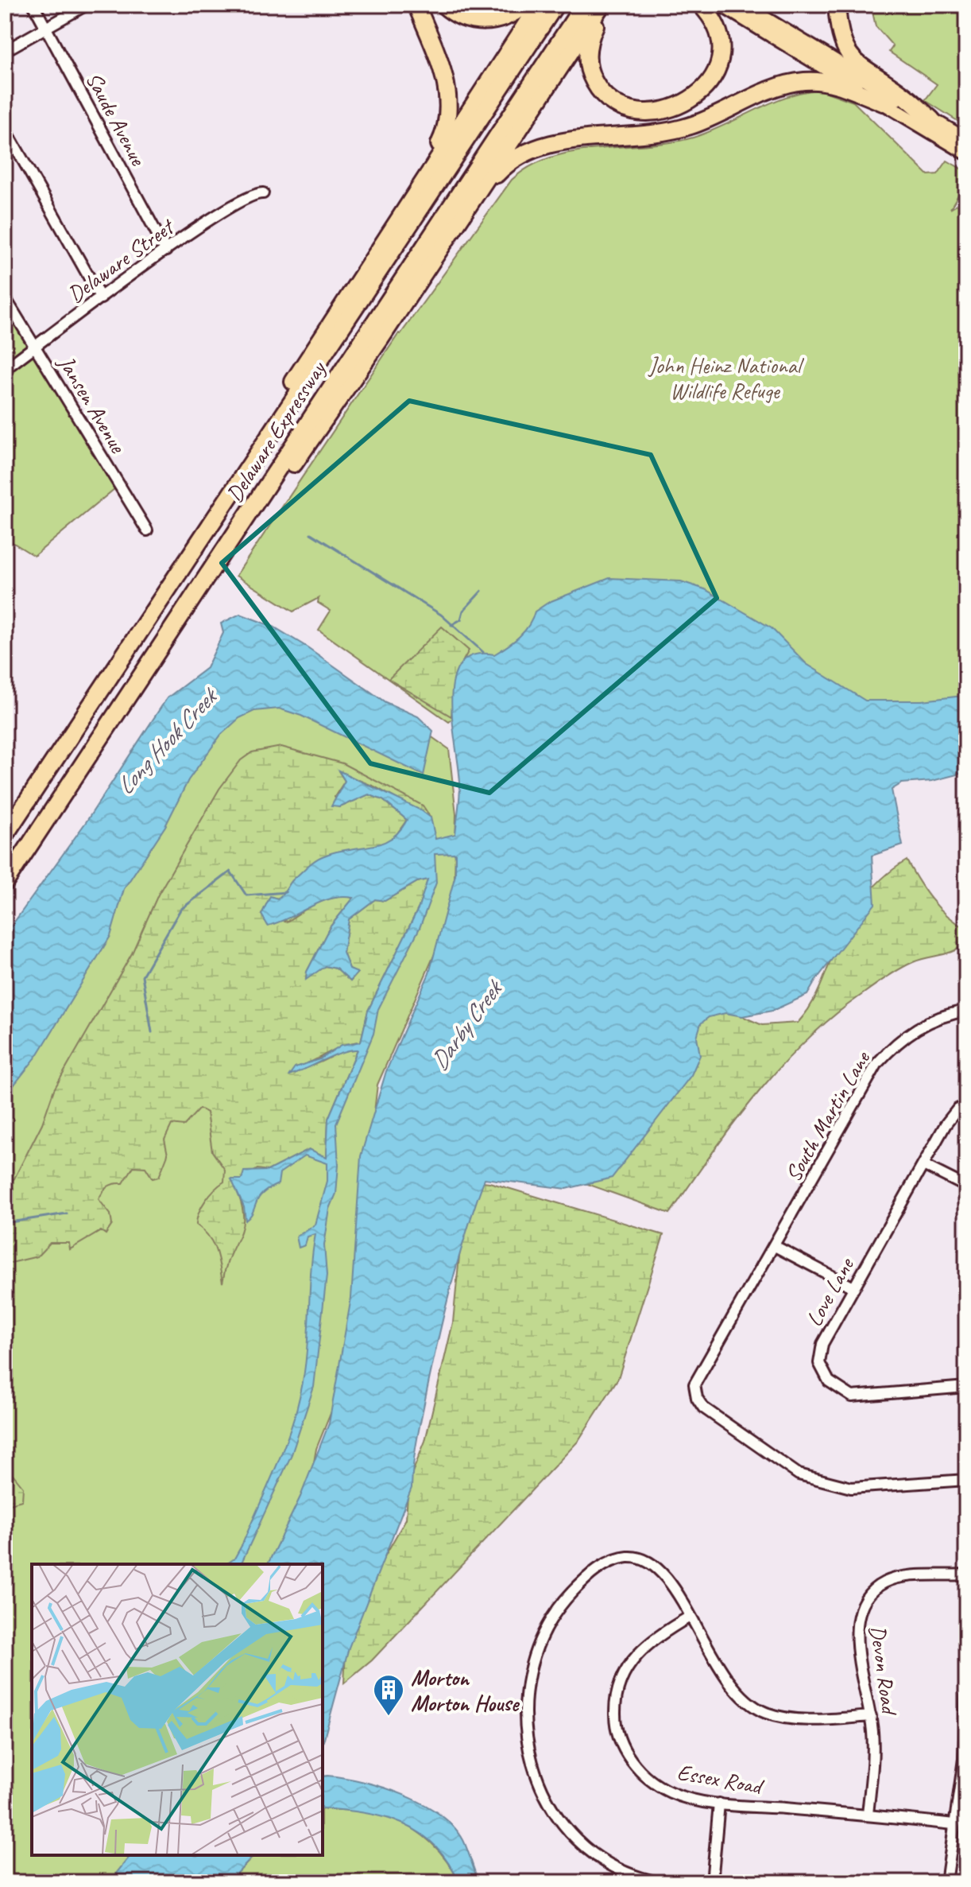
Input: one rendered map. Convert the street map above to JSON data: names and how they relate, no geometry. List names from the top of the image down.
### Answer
{
  "streets": {
    "highway": ["Delaware Expressway"],
    "street": [
      "Saude Avenue",
      "Delaware Street",
      "Jansen Avenue",
      "South Martin Lane",
      "Love Lane",
      "Devon Road",
      "Essex Road"
    ]
  },
  "crossings": [
    ["Saude Avenue", "Delaware Street"],
    ["Delaware Street", "Jansen Avenue"],
    ["Devon Road", "Essex Road"]
  ],
  "water": ["Long Hook Creek", "Darby Creek"],
  "parks": ["John Heinz National Wildlife Refuge"],
  "places": {
    "building": ["Morton Morton House"]
  }
}
